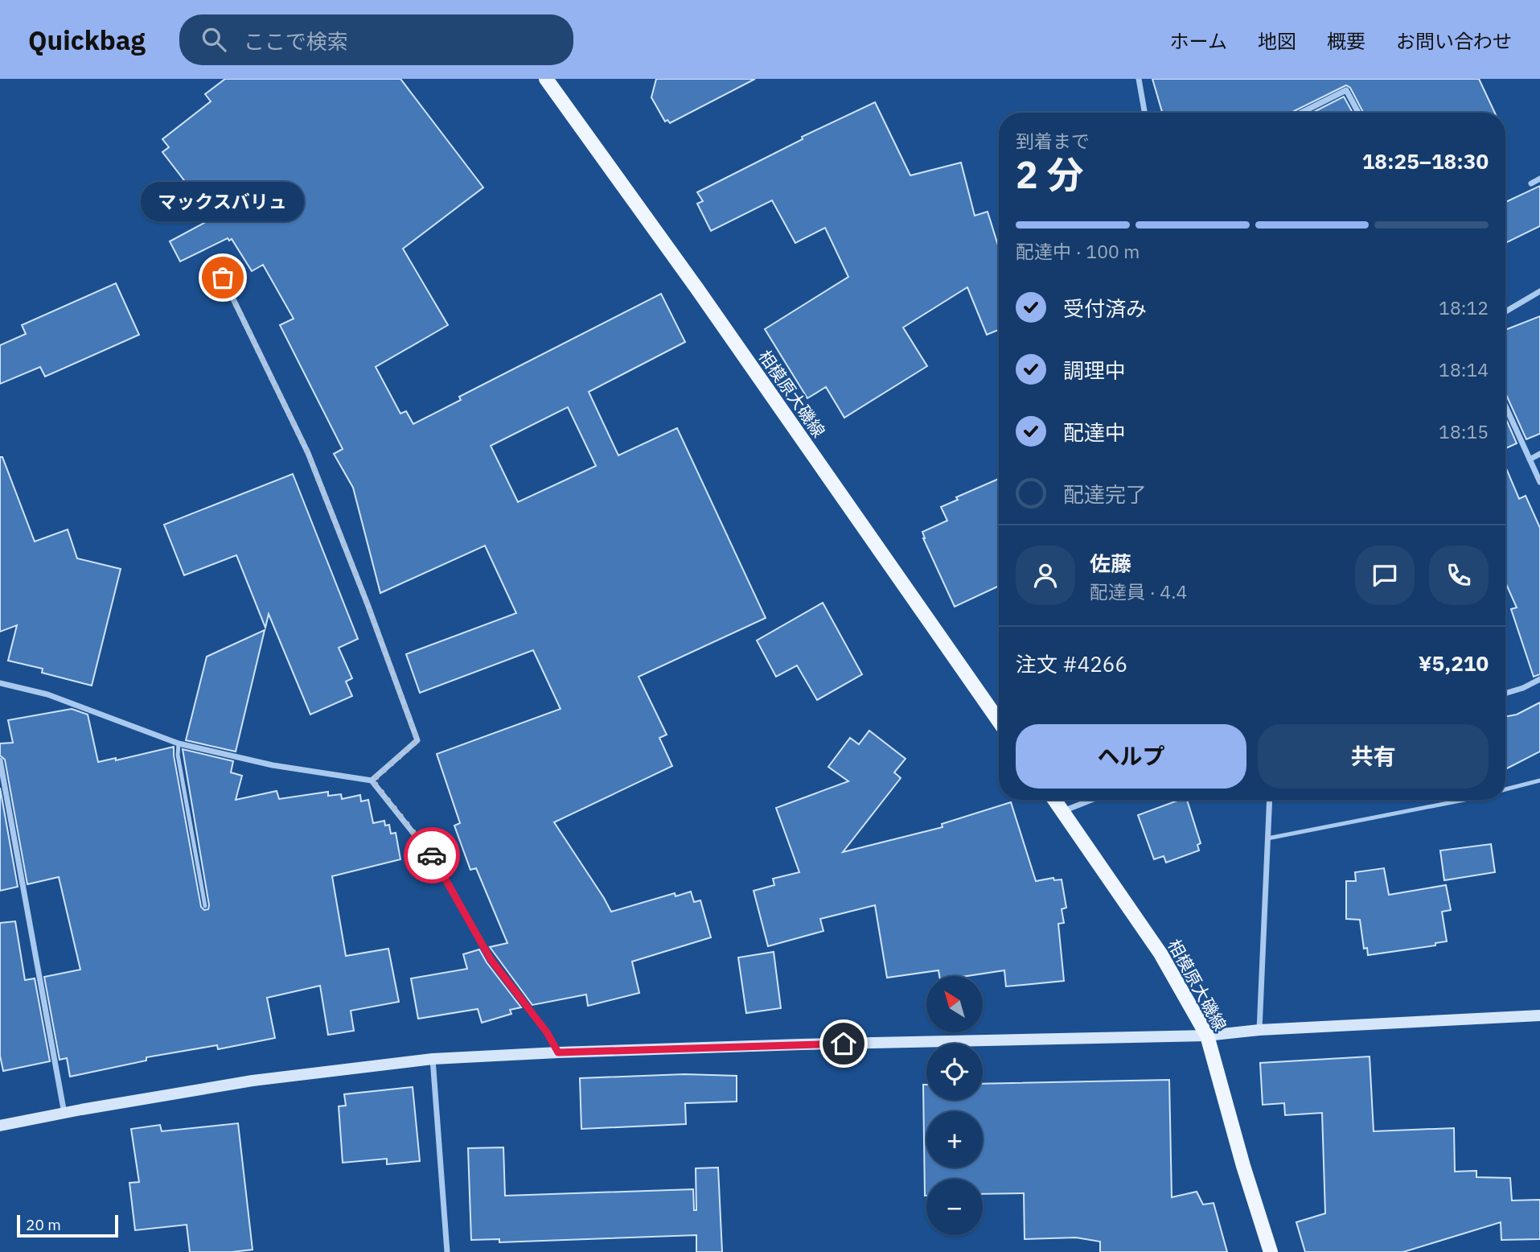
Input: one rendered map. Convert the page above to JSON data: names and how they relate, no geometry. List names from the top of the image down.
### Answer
{
  "streets": {
    "main road": ["相模原大磯線"]
  },
  "places": ["マックスバリュ"],
  "scale_bar": "20 m",
  "north": "top left",
  "page": {
    "header": "Quickbag",
    "search": "ここで検索",
    "nav": [
      "ホーム",
      "地図",
      "概要",
      "お問い合わせ"
    ],
    "heading": ["2 分", "到着まで", "18:25–18:30"],
    "panel": [
      "佐藤",
      "配達員 · 4.4",
      "注文 #4266",
      "¥5,210"
    ],
    "bubble": "マックスバリュ",
    "bar": "配達中 · 100 m",
    "list": [
      ["受付済み", "18:12"],
      ["調理中", "18:14"],
      ["配達中", "18:15"],
      "配達完了"
    ],
    "buttons": ["ヘルプ", "共有"],
    "map_buttons": ["+", "−"],
    "scale": "20 m"
  }
}
